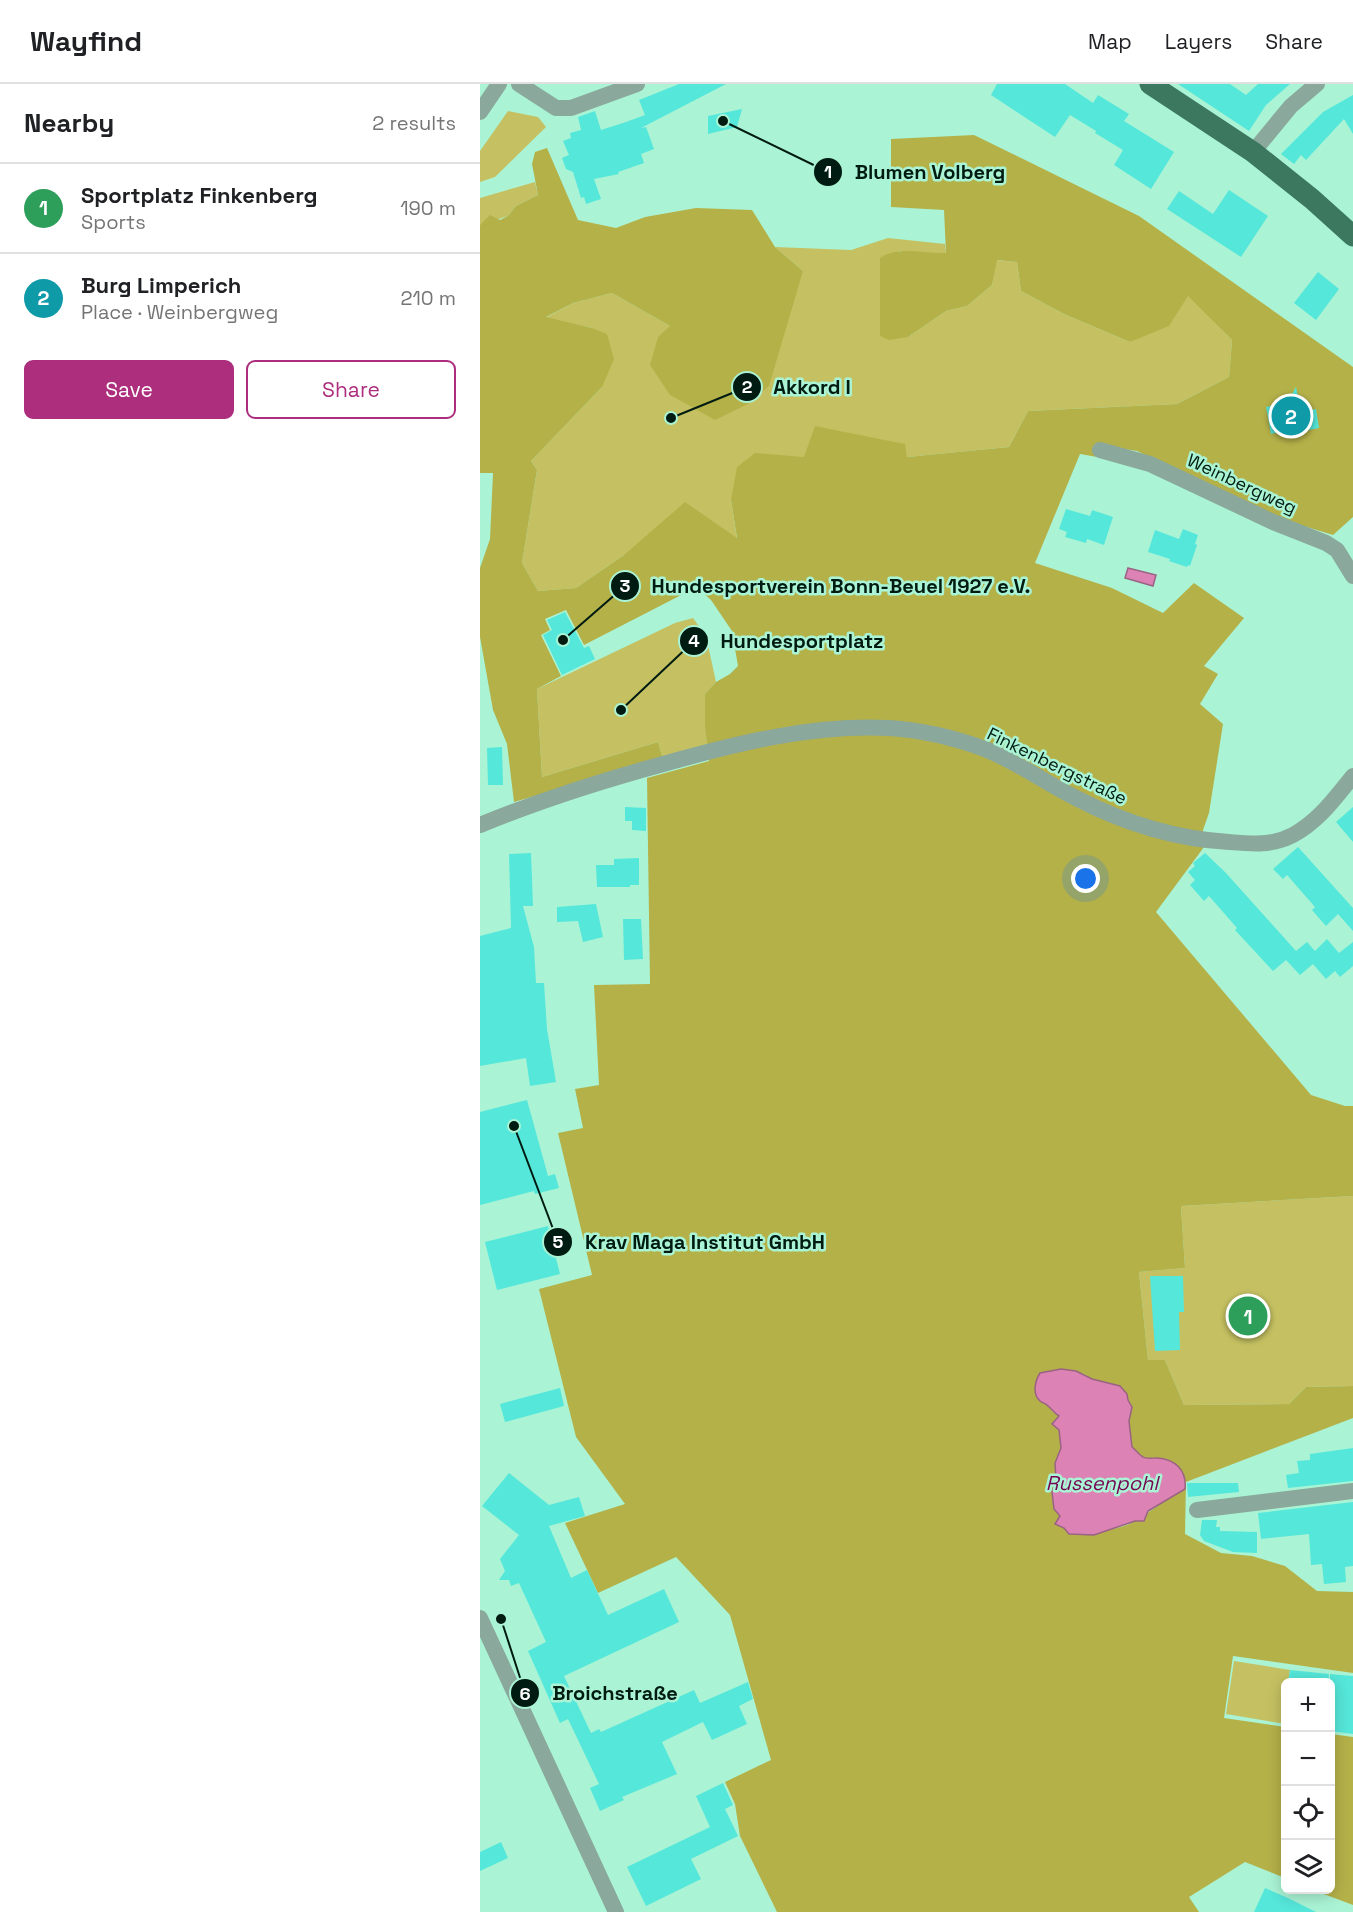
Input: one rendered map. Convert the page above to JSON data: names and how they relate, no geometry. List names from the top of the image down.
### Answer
{
  "streets": {
    "street": ["Weinbergweg", "Finkenbergstraße"]
  },
  "water": ["Russenpohl"],
  "places": [
    "Blumen Volberg",
    "Akkord I",
    "Hundesportverein Bonn-Beuel 1927 e.V.",
    "Hundesportplatz",
    "Krav Maga Institut GmbH",
    "Broichstraße"
  ],
  "page": {
    "header": "Wayfind",
    "nav": ["Map", "Layers", "Share"],
    "heading": ["Nearby", "2 results"],
    "list": [
      {
        "mark": "1",
        "name": "Sportplatz Finkenberg",
        "note": "Sports",
        "value": "190 m"
      },
      {
        "mark": "2",
        "name": "Burg Limperich",
        "note": "Place · Weinbergweg",
        "value": "210 m"
      }
    ],
    "buttons": ["Save", "Share"],
    "pins": ["2", "1"],
    "map_buttons": ["+", "−"]
  }
}
